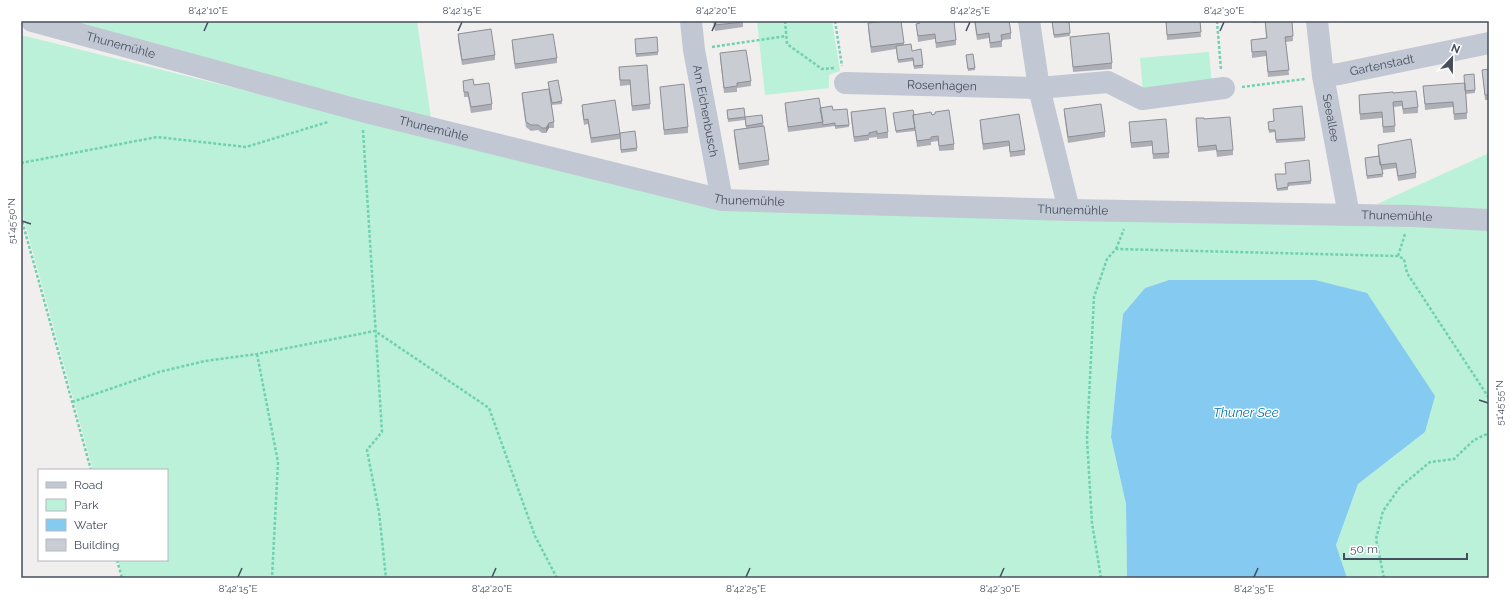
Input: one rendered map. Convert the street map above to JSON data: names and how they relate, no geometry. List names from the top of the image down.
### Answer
{
  "streets": {
    "street": [
      "Thunemühle",
      "Gartenstadt",
      "Rosenhagen",
      "Am Eichenbusch",
      "Seeallee"
    ]
  },
  "crossings": [
    ["Thunemühle", "Am Eichenbusch"],
    ["Thunemühle", "Seeallee"],
    ["Gartenstadt", "Seeallee"]
  ],
  "water": ["Thuner See"],
  "legend": [
    "Road",
    "Park",
    "Water",
    "Building"
  ],
  "scale_bar": "50 m",
  "north": "top",
  "coordinates": [
    "8°42'10\"E",
    "8°42'15\"E",
    "8°42'20\"E",
    "8°42'25\"E",
    "8°42'30\"E",
    "51°45'50\"N",
    "51°45'55\"N",
    "8°42'35\"E"
  ]
}
